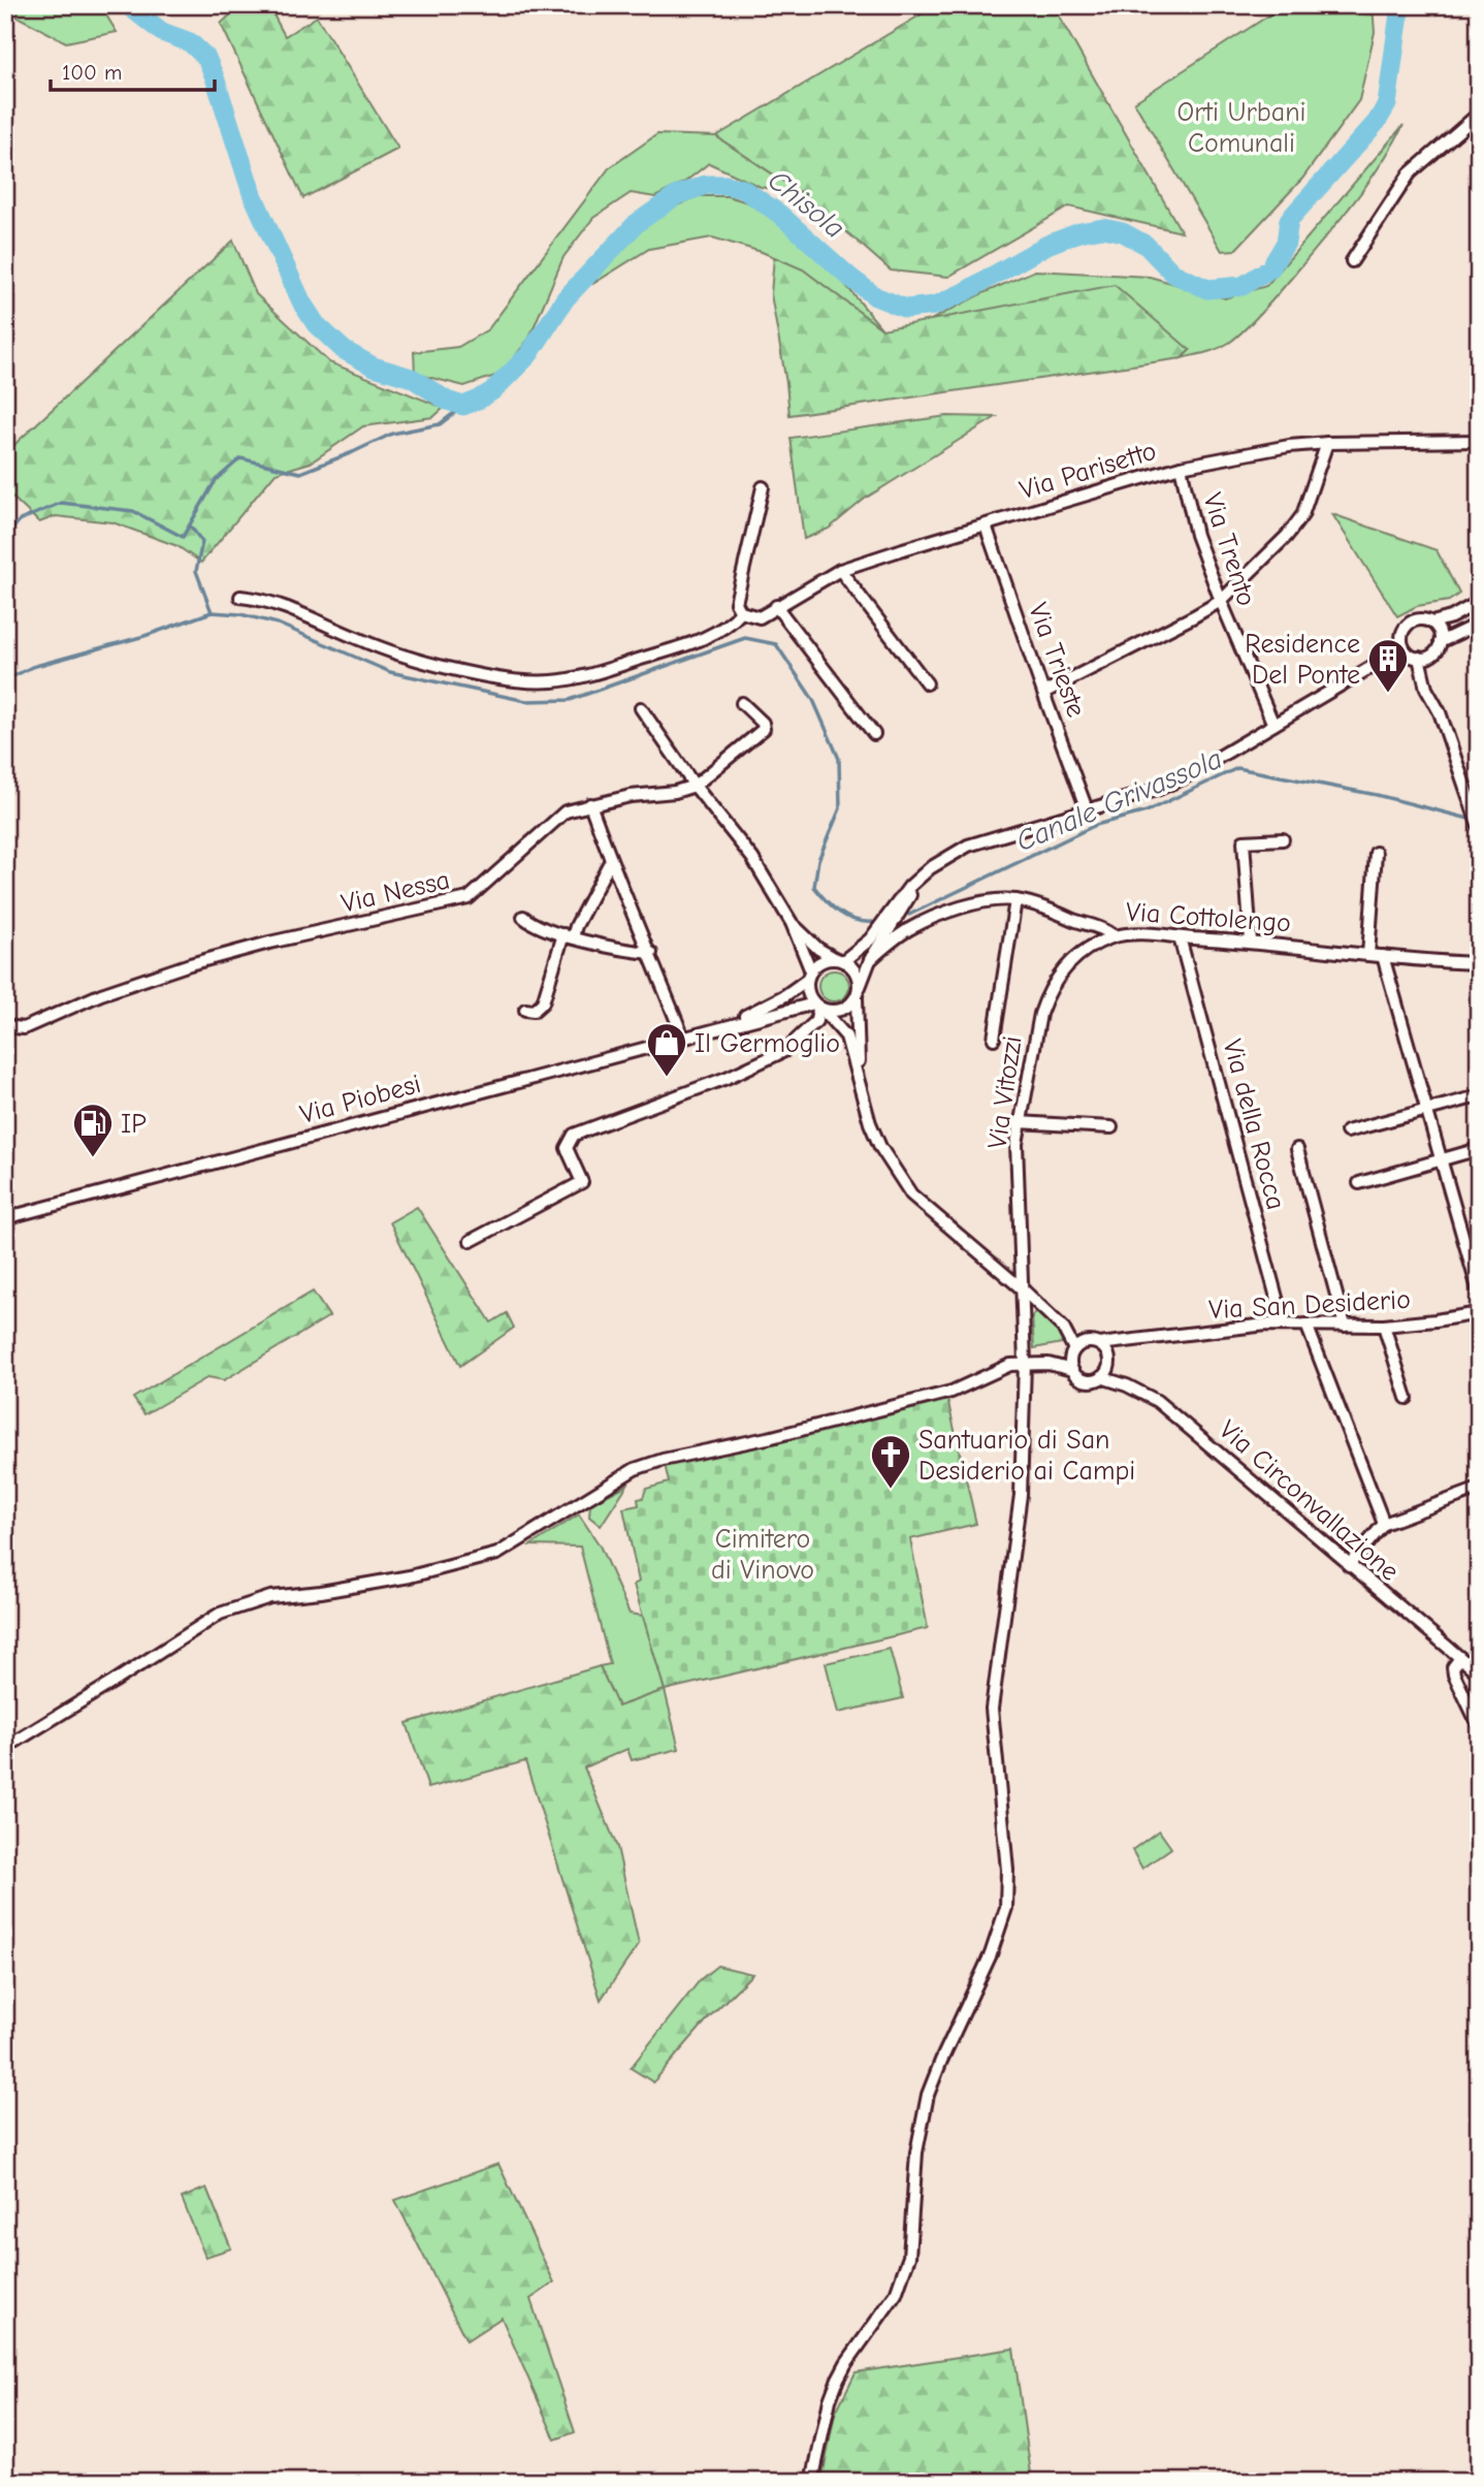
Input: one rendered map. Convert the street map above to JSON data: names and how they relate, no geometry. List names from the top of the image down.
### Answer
{
  "streets": {
    "street": [
      "Via Parisetto",
      "Via Trento",
      "Via Trieste",
      "Via Nessa",
      "Via Cottolengo",
      "Via Vitozzi",
      "Via Piobesi",
      "Via della Rocca",
      "Via San Desiderio",
      "Via Circonvallazione"
    ]
  },
  "crossings": [
    ["Via Parisetto", "Via Trento"],
    ["Via Parisetto", "Via Trieste"],
    ["Via Cottolengo", "Via Vitozzi"],
    ["Via Cottolengo", "Via della Rocca"],
    ["Via della Rocca", "Via San Desiderio"]
  ],
  "water": ["Chisola", "Canale Grivassola"],
  "parks": ["Orti Urbani Comunali", "Cimitero di Vinovo"],
  "places": {
    "building": ["Residence Del Ponte"],
    "shop": ["Il Germoglio"],
    "fuel station": ["IP"],
    "church": ["Santuario di San Desiderio ai Campi"]
  },
  "scale_bar": "100 m"
}
